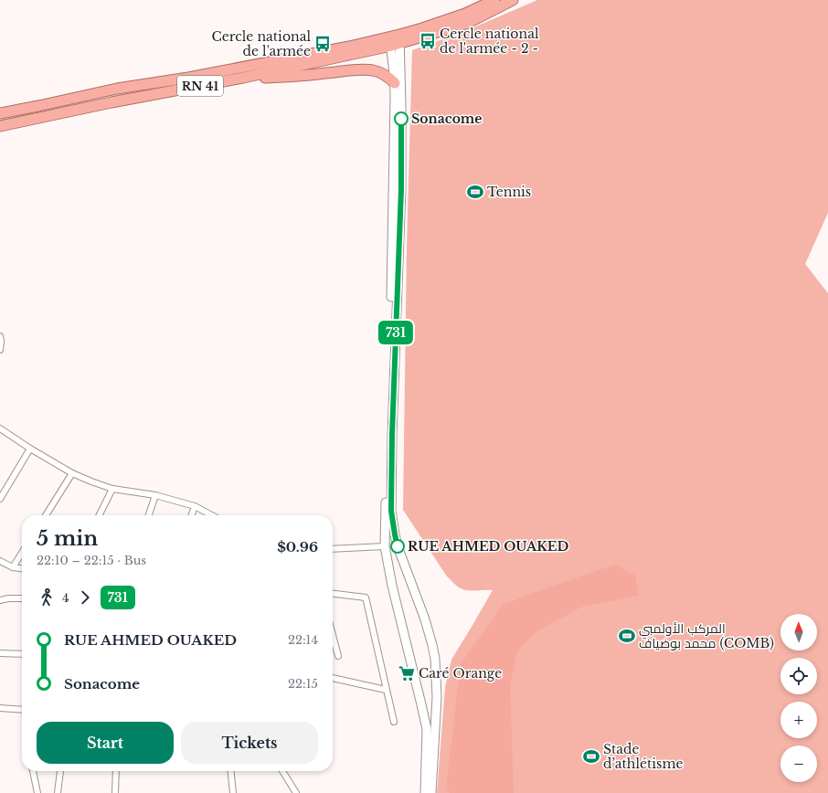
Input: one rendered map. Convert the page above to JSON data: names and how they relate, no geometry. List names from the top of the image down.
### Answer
{
  "streets": {
    "highway": ["RN 41"]
  },
  "places": {
    "bus stop": ["Cercle national de l'armée - 2 -", "Cercle national de l'armée"],
    "other": ["Sonacome", "RUE AHMED OUAKED"],
    "sports": ["Tennis", "المركب الأولمبي محمد بوضياف (COMB)", "Stade d’athlétisme"],
    "supermarket": ["Caré Orange"]
  },
  "lines": ["bus line 731"],
  "north": "top",
  "page": {
    "on_map": "731",
    "heading": ["5 min", "22:10 – 22:15 · Bus", "$0.96"],
    "legs": ["4", "731"],
    "map_buttons": ["+", "−"],
    "list": [
      {
        "name": "RUE AHMED OUAKED",
        "value": "22:14"
      },
      {
        "name": "Sonacome",
        "value": "22:15"
      }
    ],
    "buttons": ["Start", "Tickets"]
  }
}
